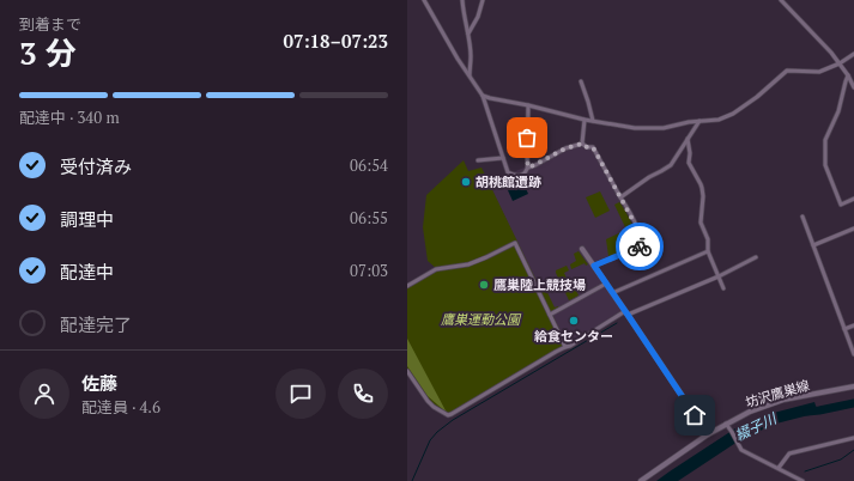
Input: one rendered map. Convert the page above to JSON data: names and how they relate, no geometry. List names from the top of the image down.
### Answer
{
  "streets": {
    "main road": ["坊沢鷹巣線"]
  },
  "water": ["綴子川"],
  "parks": ["鷹巣運動公園"],
  "places": ["胡桃館遺跡", "鷹巣陸上競技場", "給食センター"],
  "page": {
    "heading": ["3 分", "到着まで", "07:18–07:23"],
    "panel": ["佐藤", "配達員 · 4.6"],
    "bar": "配達中 · 340 m",
    "list": [
      ["受付済み", "06:54"],
      ["調理中", "06:55"],
      ["配達中", "07:03"],
      "配達完了"
    ]
  }
}
